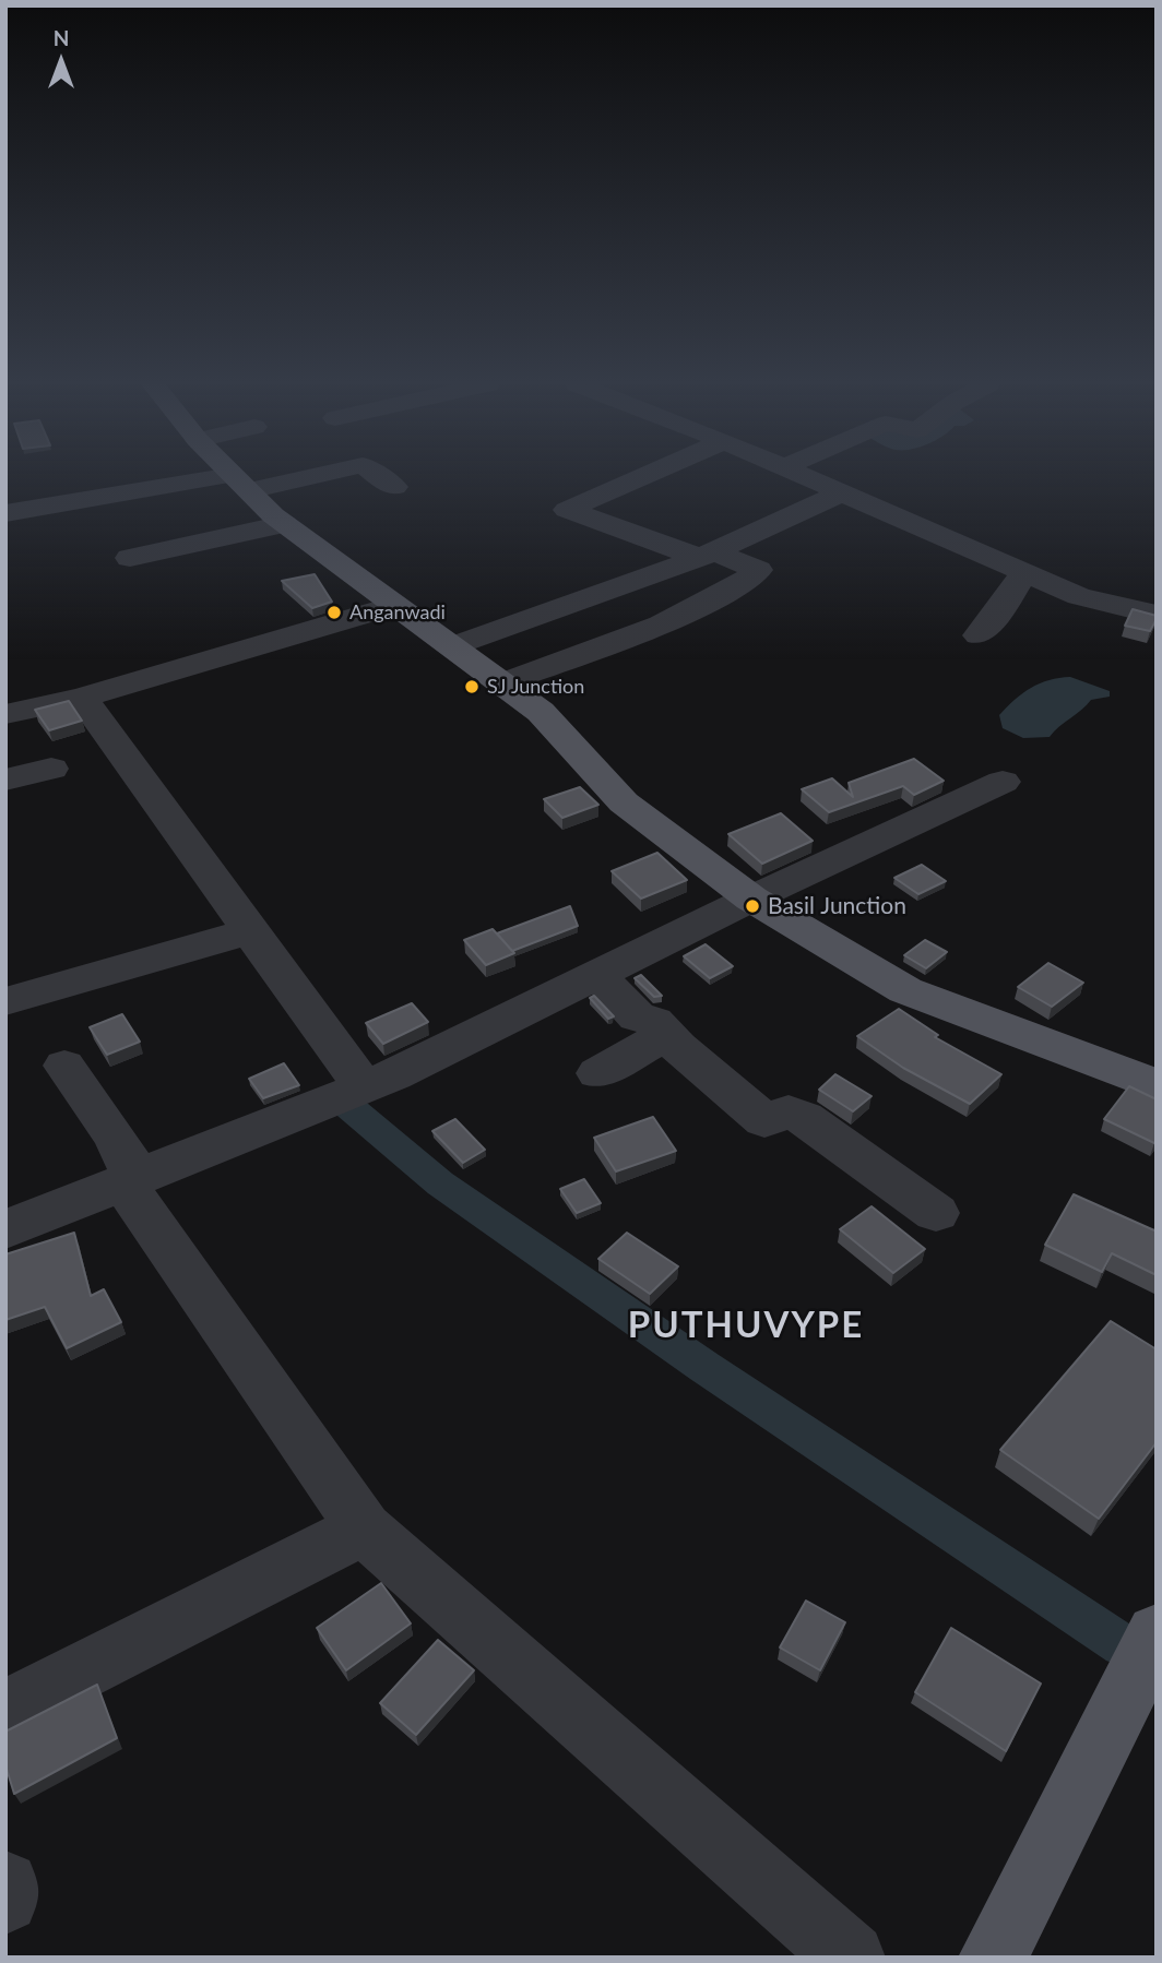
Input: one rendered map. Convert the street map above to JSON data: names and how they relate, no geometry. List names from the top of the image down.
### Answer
{
  "districts": ["PUTHUVYPE"],
  "places": ["Anganwadi", "SJ Junction", "Basil Junction"],
  "north": "top"
}
